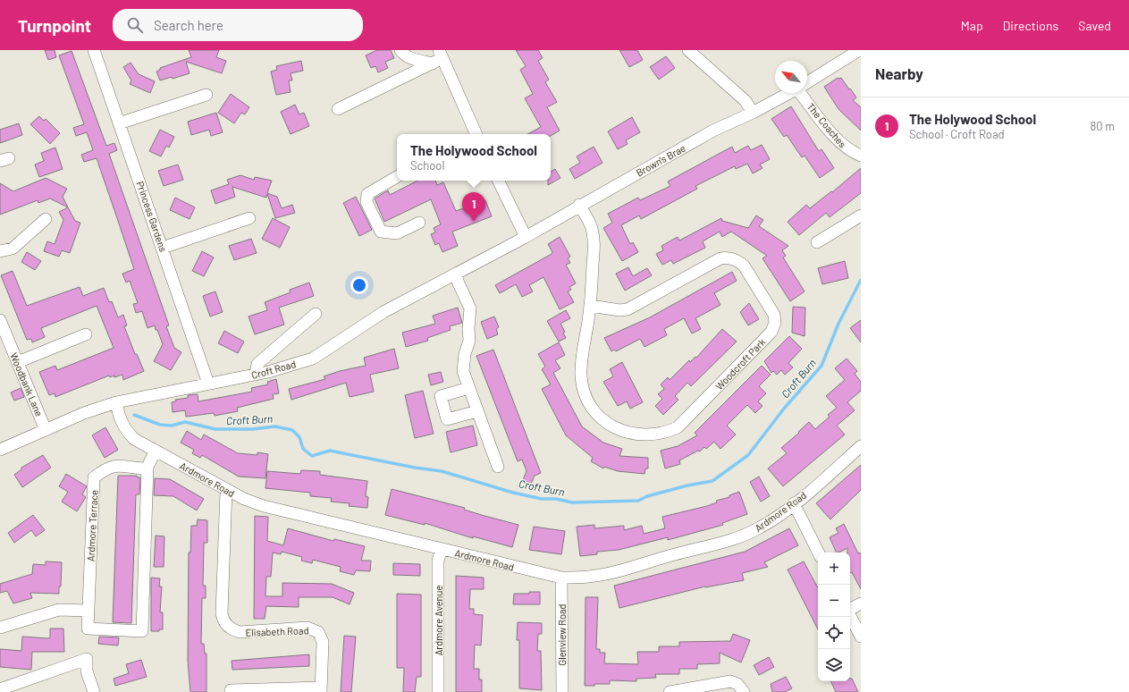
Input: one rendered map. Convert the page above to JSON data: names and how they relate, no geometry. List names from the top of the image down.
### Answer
{
  "streets": {
    "street": [
      "The Coaches",
      "Brown's Brae",
      "Princess Gardens",
      "Woodcroft Park",
      "Croft Road",
      "Woodbank Lane",
      "Ardmore Road",
      "Ardmore Terrace",
      "Ardmore Avenue",
      "Elisabeth Road",
      "Glenview Road"
    ]
  },
  "crossings": [
    ["Brown's Brae", "Woodcroft Park"],
    ["Brown's Brae", "Croft Road"],
    ["Princess Gardens", "Croft Road"],
    ["Croft Road", "Woodbank Lane"],
    ["Croft Road", "Ardmore Road"],
    ["Ardmore Road", "Ardmore Avenue"],
    ["Ardmore Road", "Elisabeth Road"],
    ["Ardmore Road", "Glenview Road"]
  ],
  "water": ["Croft Burn"],
  "north": "top left",
  "page": {
    "header": "Turnpoint",
    "search": "Search here",
    "nav": ["Map", "Directions", "Saved"],
    "heading": "Nearby",
    "list": [
      {
        "mark": "1",
        "name": "The Holywood School",
        "note": "School · Croft Road",
        "value": "80 m"
      }
    ],
    "popup": ["The Holywood School", "School"],
    "pins": "1",
    "map_buttons": ["+", "−"]
  }
}
